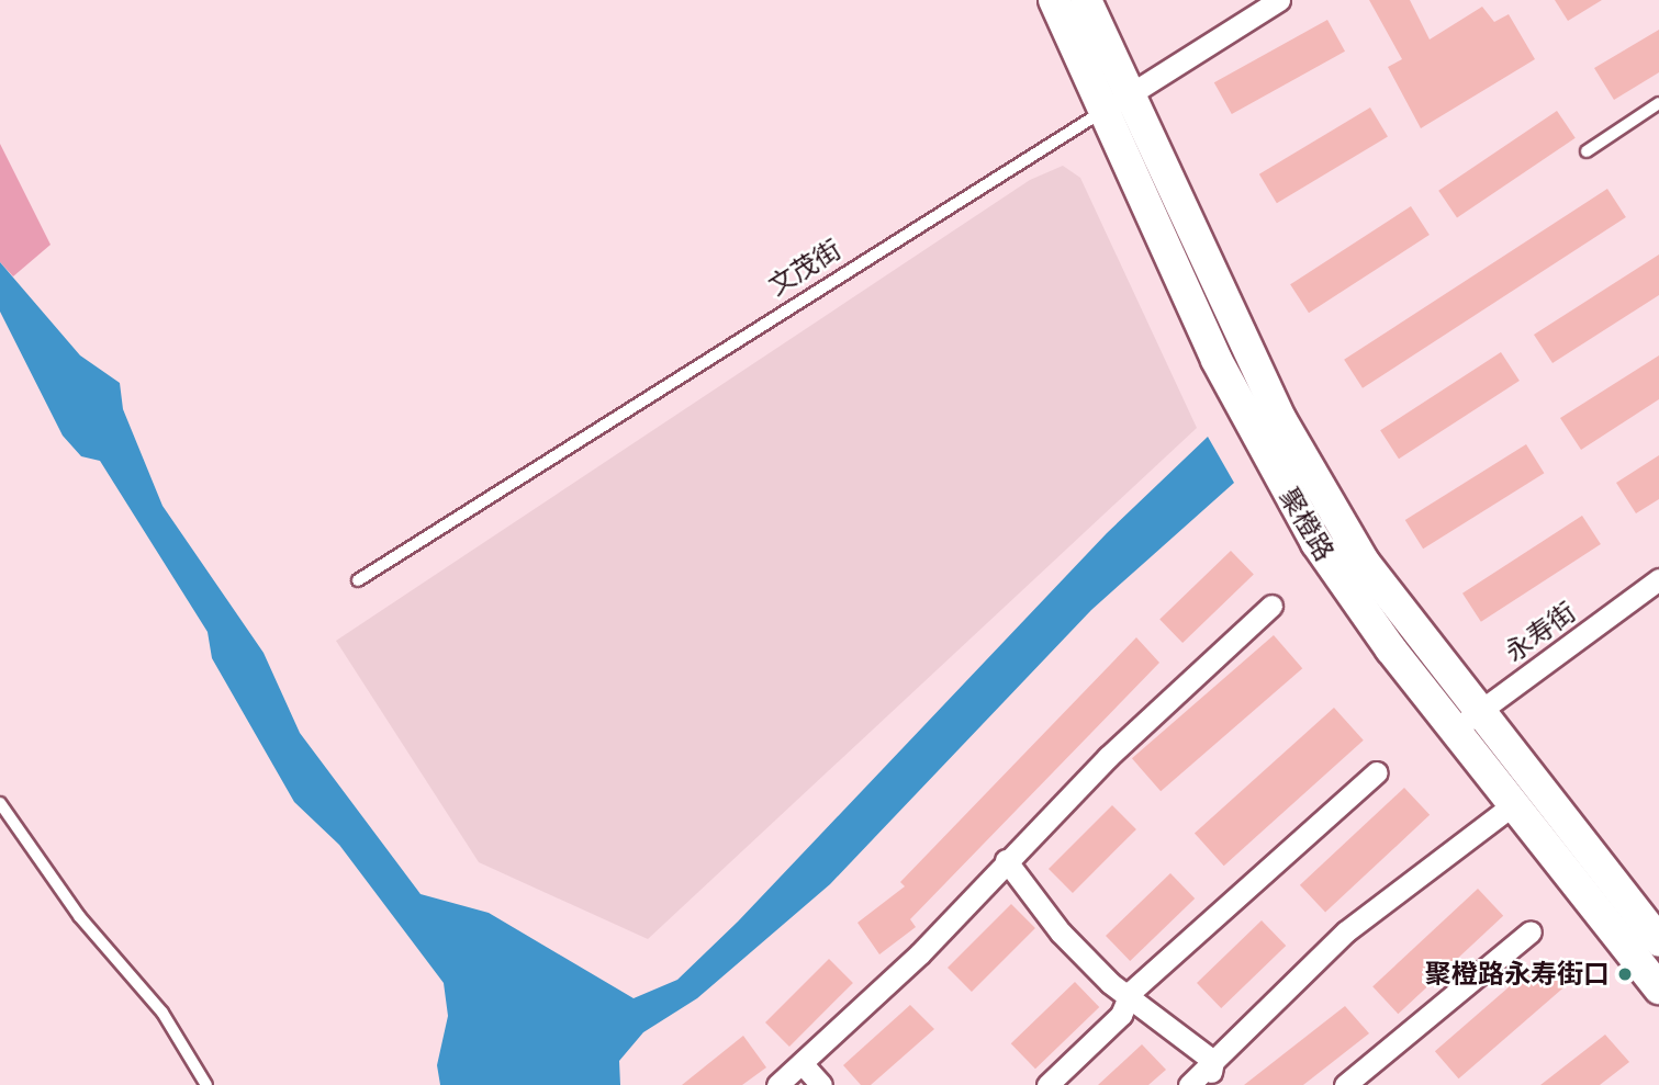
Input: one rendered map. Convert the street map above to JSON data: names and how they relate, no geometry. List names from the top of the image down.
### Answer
{
  "streets": {
    "street": ["文茂街", "聚橙路", "永寿街"]
  },
  "crossings": [
    ["文茂街", "聚橙路"],
    ["聚橙路", "永寿街"]
  ],
  "places": ["聚橙路永寿街口"]
}
